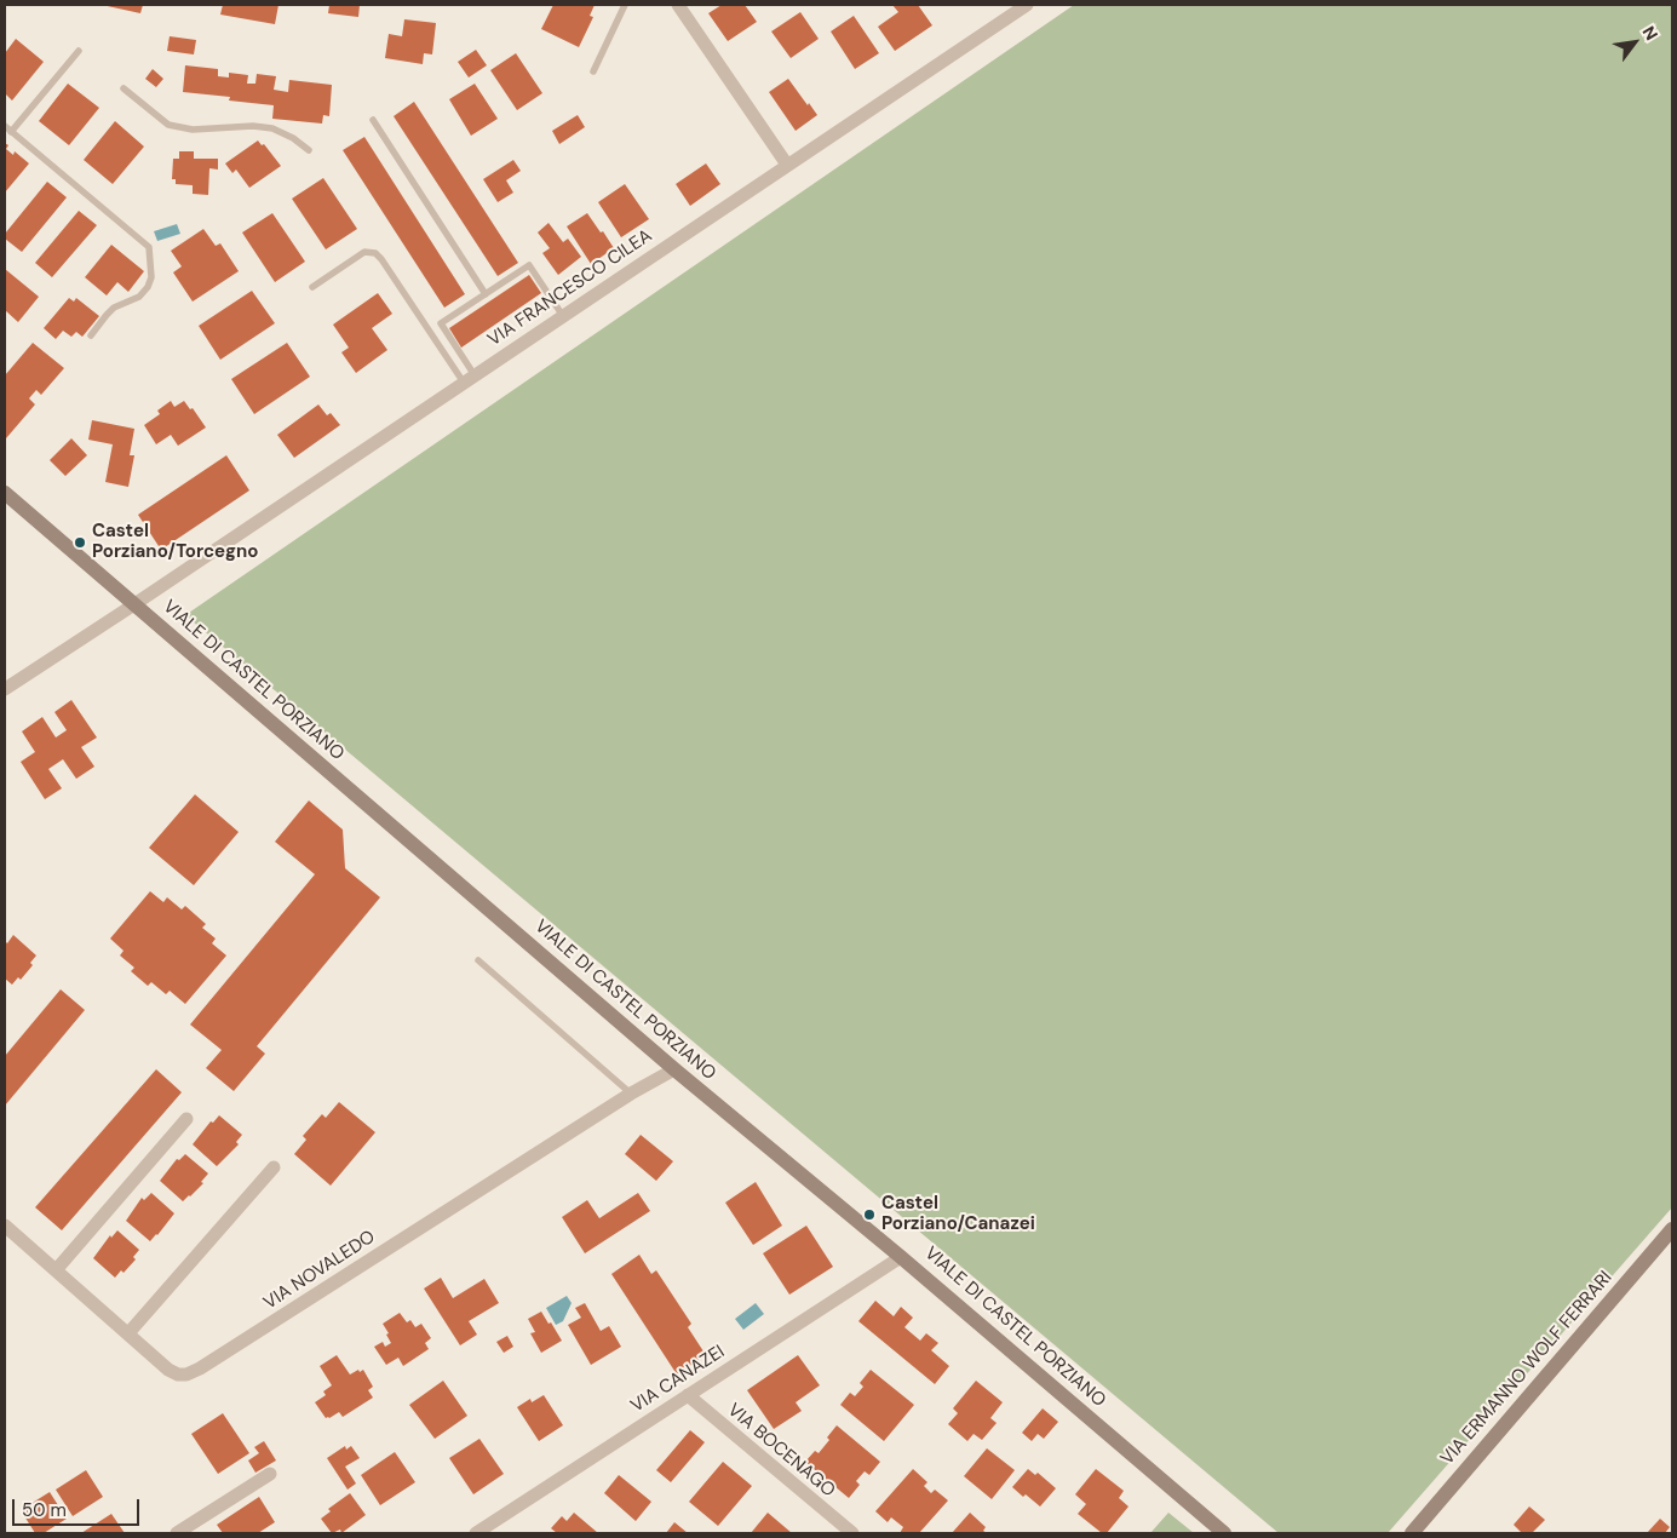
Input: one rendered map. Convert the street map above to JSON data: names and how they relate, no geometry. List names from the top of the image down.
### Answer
{
  "streets": {
    "street": [
      "VIA FRANCESCO CILEA",
      "VIALE DI CASTEL PORZIANO",
      "VIA NOVALEDO",
      "VIA ERMANNO WOLF FERRARI",
      "VIA CANAZEI",
      "VIA BOCENAGO"
    ]
  },
  "crossings": [
    ["VIA FRANCESCO CILEA", "VIALE DI CASTEL PORZIANO"],
    ["VIALE DI CASTEL PORZIANO", "VIA NOVALEDO"],
    ["VIALE DI CASTEL PORZIANO", "VIA CANAZEI"],
    ["VIA CANAZEI", "VIA BOCENAGO"]
  ],
  "places": ["Castel Porziano/Torcegno", "Castel Porziano/Canazei"],
  "scale_bar": "50 m",
  "north": "top right"
}
